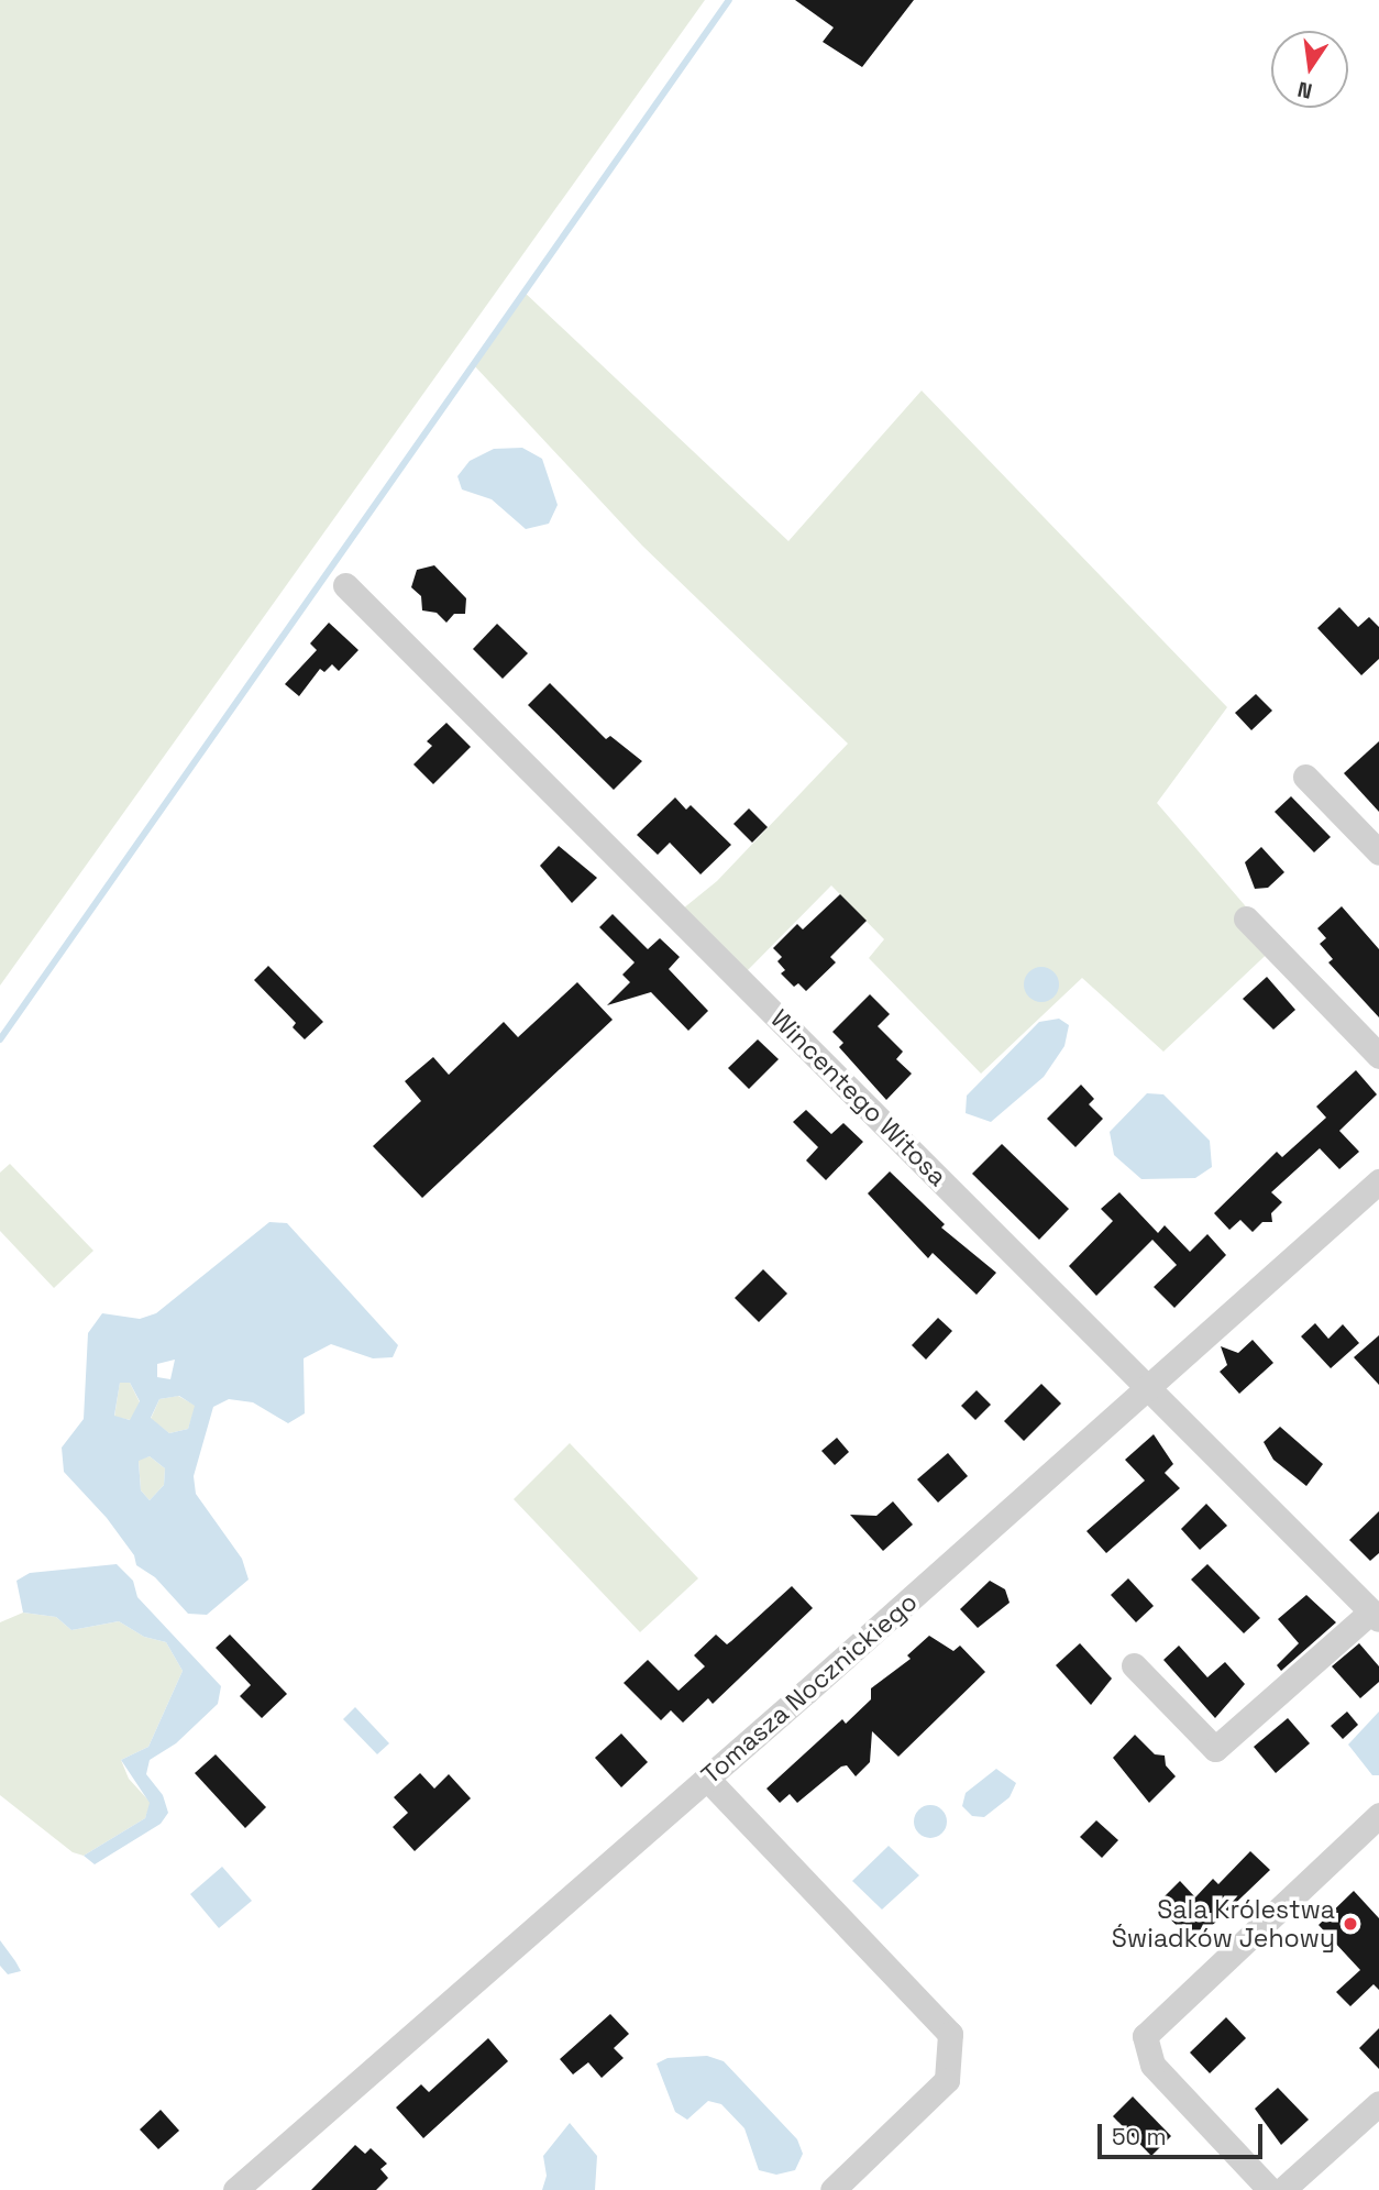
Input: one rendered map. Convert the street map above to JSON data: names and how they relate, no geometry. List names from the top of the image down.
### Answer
{
  "streets": {
    "street": ["Wincentego Witosa", "Tomasza Nocznickiego"]
  },
  "crossings": [
    ["Wincentego Witosa", "Tomasza Nocznickiego"]
  ],
  "places": ["Sala Królestwa Świadków Jehowy"],
  "scale_bar": "50 m",
  "north": "bottom"
}
